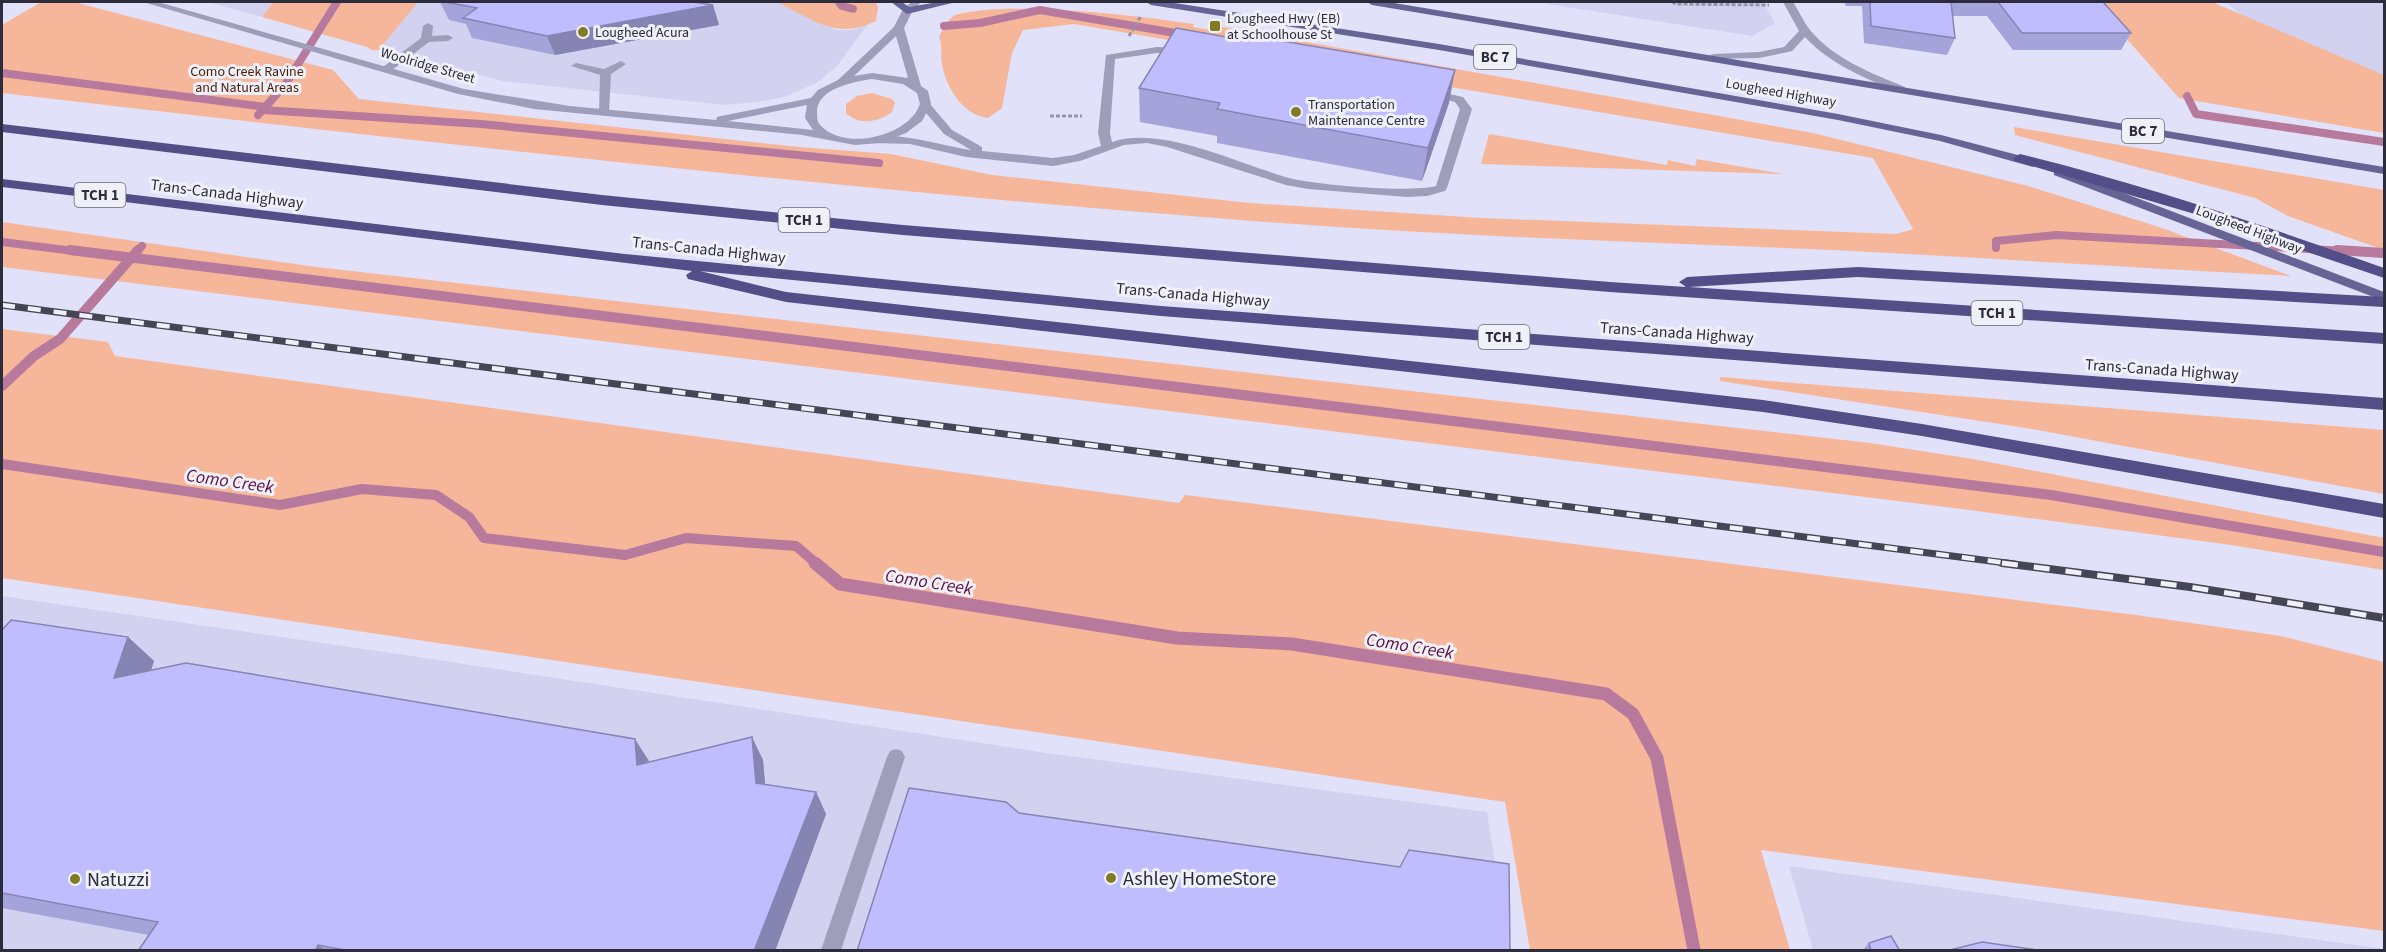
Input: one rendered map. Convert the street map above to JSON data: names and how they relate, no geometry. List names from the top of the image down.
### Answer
{
  "streets": {
    "highway": ["Trans-Canada Highway", "TCH 1"],
    "main road": ["BC 7", "Lougheed Highway"],
    "street": ["Woolridge Street"]
  },
  "water": ["Como Creek"],
  "parks": ["Como Creek Ravine and Natural Areas"],
  "places": {
    "transit": ["Lougheed Hwy (EB) at Schoolhouse St"],
    "other": [
      "Lougheed Acura",
      "Transportation Maintenance Centre",
      "Ashley HomeStore",
      "Natuzzi"
    ]
  }
}
